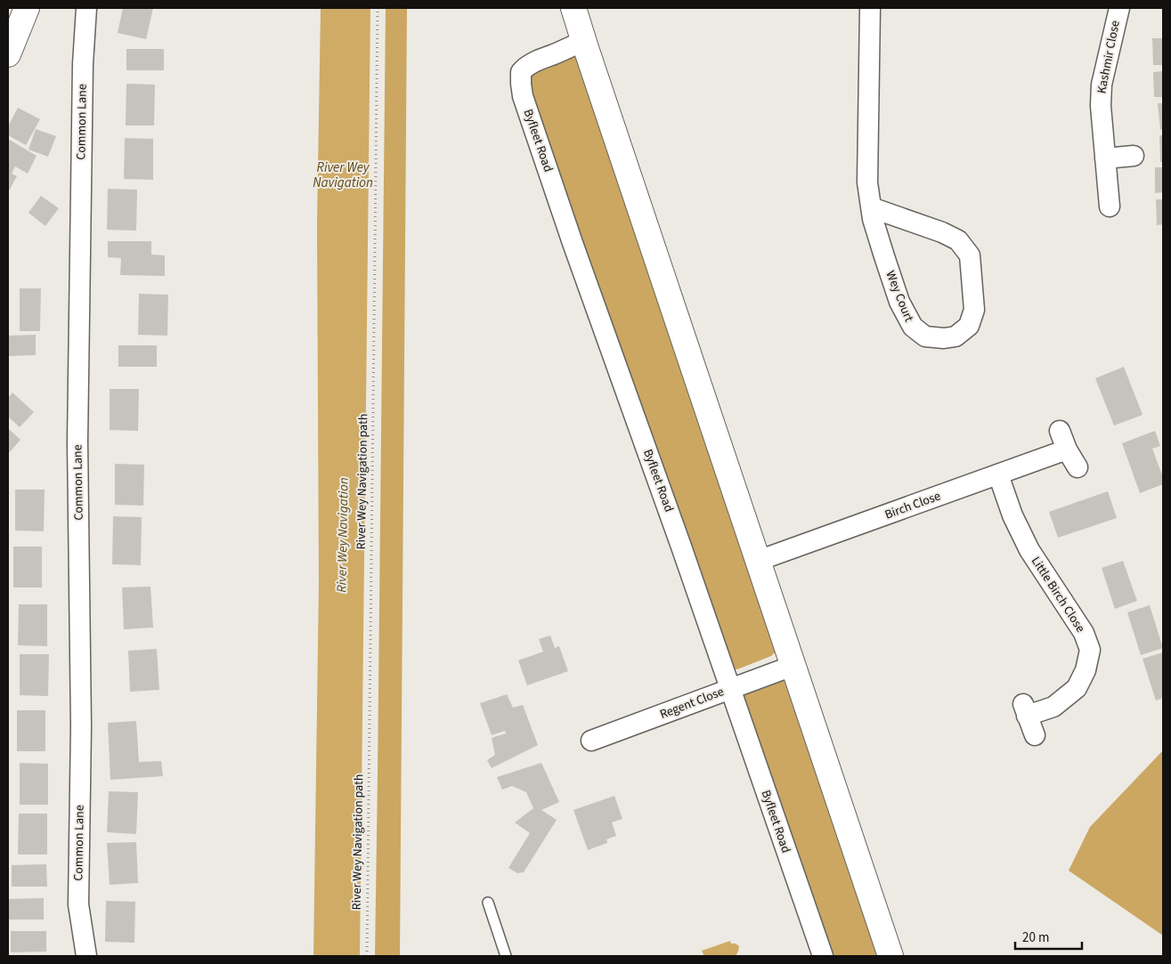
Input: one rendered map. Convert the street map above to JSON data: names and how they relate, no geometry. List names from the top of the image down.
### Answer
{
  "streets": {
    "street": [
      "Kashmir Close",
      "Common Lane",
      "Byfleet Road",
      "Wey Court",
      "Birch Close",
      "Little Birch Close",
      "Regent Close"
    ],
    "path": ["River Wey Navigation path"]
  },
  "crossings": [
    ["Byfleet Road", "Regent Close"],
    ["Birch Close", "Little Birch Close"]
  ],
  "water": ["River Wey Navigation"],
  "scale_bar": "20 m"
}
